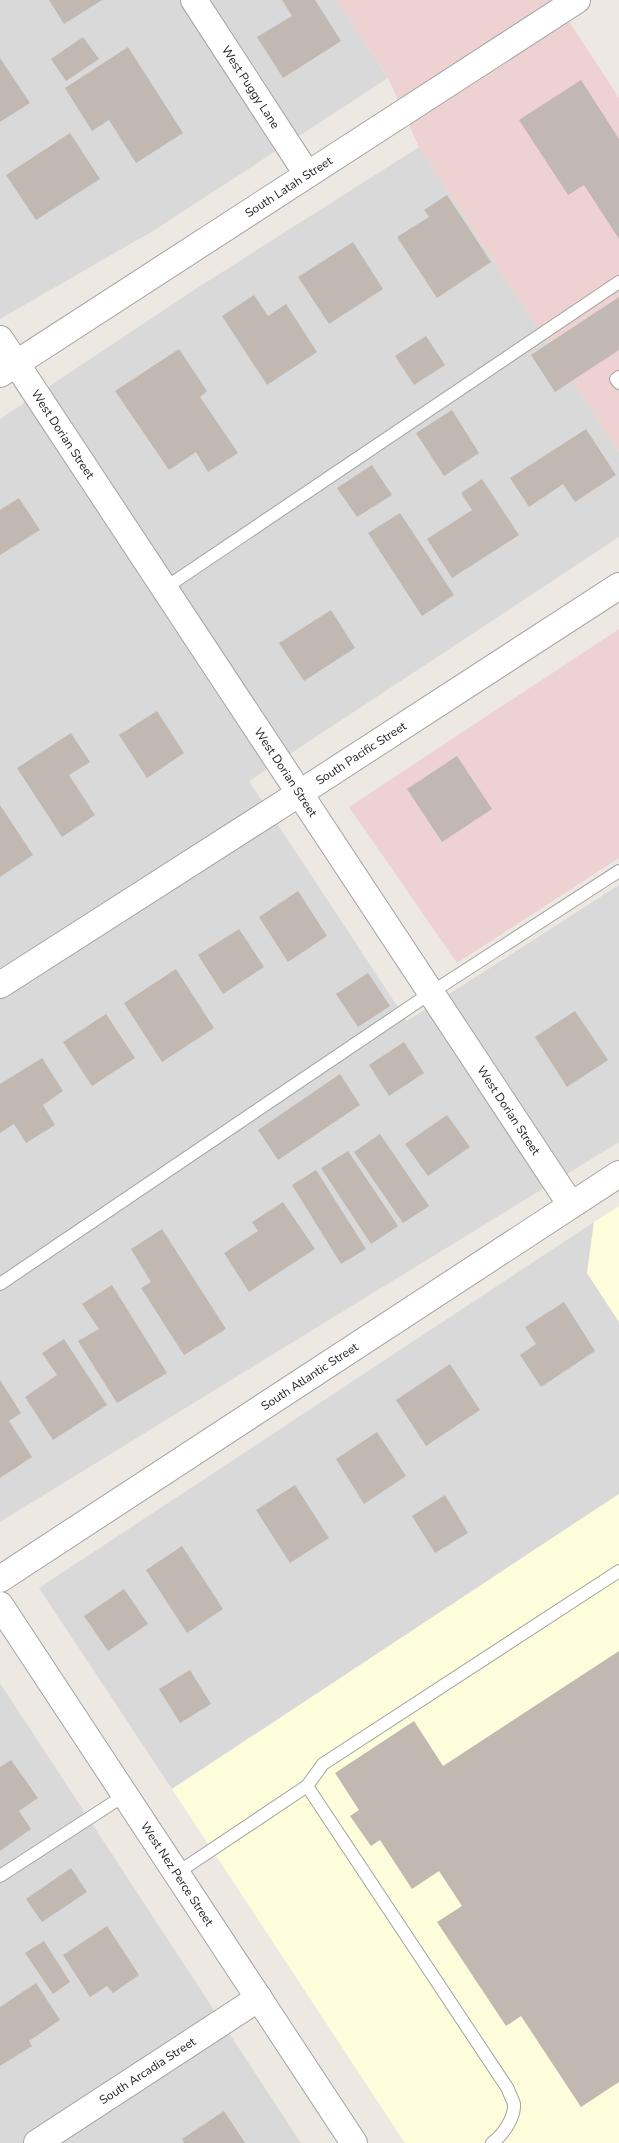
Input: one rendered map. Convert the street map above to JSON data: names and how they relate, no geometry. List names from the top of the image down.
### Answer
{
  "streets": {
    "street": [
      "West Puggy Lane",
      "South Latah Street",
      "West Dorian Street",
      "South Pacific Street",
      "South Atlantic Street",
      "West Nez Perce Street",
      "South Arcadia Street"
    ]
  },
  "crossings": [
    ["West Puggy Lane", "South Latah Street"],
    ["South Latah Street", "West Dorian Street"],
    ["West Dorian Street", "South Pacific Street"],
    ["West Dorian Street", "South Atlantic Street"],
    ["West Nez Perce Street", "South Arcadia Street"]
  ]
}
